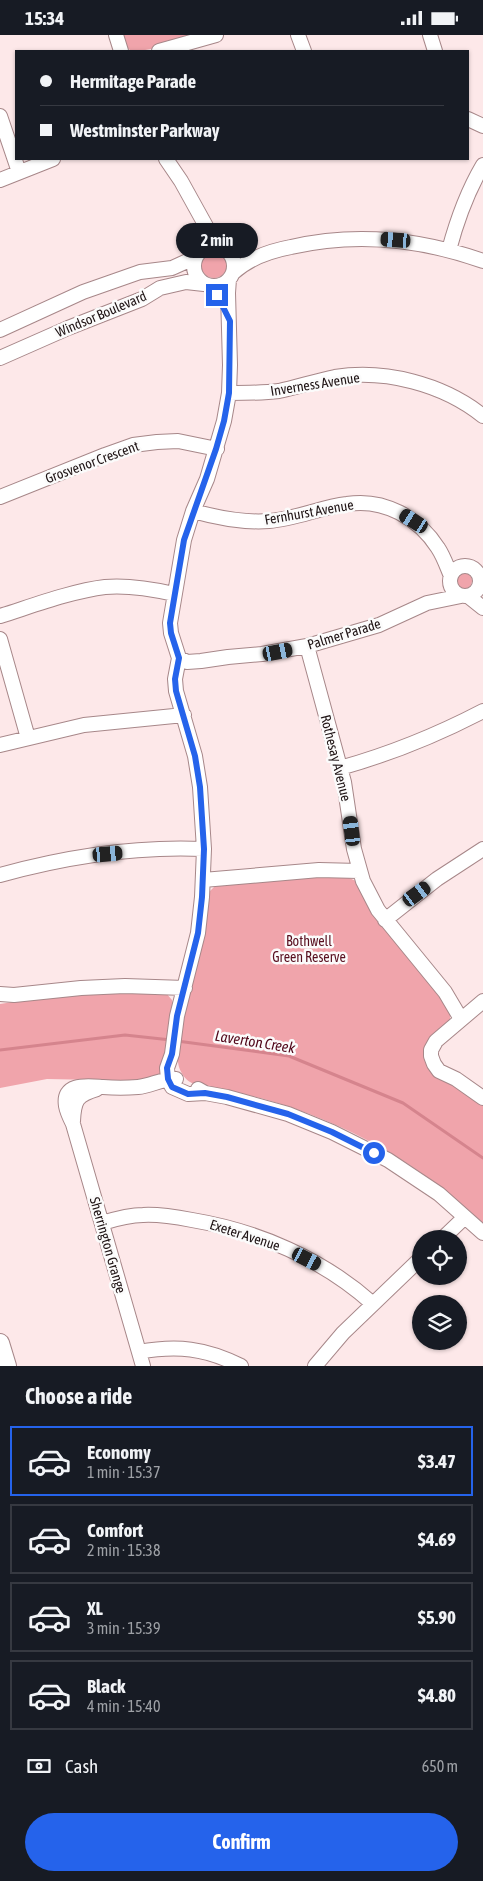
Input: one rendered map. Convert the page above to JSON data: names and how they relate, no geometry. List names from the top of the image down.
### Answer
{
  "streets": {
    "street": [
      "Windsor Boulevard",
      "Inverness Avenue",
      "Grosvenor Crescent",
      "Fernhurst Avenue",
      "Palmer Parade",
      "Rothesay Avenue",
      "Exeter Avenue",
      "Sherrington Grange"
    ]
  },
  "crossings": [
    ["Fernhurst Avenue", "Palmer Parade"],
    ["Palmer Parade", "Rothesay Avenue"],
    ["Exeter Avenue", "Sherrington Grange"]
  ],
  "water": ["Laverton Creek"],
  "parks": ["Bothwell Green Reserve"],
  "page": {
    "status": "15:34",
    "banner": ["Hermitage Parade", "Westminster Parkway"],
    "bubble": "2 min",
    "heading": "Choose a ride",
    "list": [
      {
        "name": "Economy",
        "note": "1 min · 15:37",
        "value": "$3.47"
      },
      {
        "name": "Comfort",
        "note": "2 min · 15:38",
        "value": "$4.69"
      },
      {
        "name": "XL",
        "note": "3 min · 15:39",
        "value": "$5.90"
      },
      {
        "name": "Black",
        "note": "4 min · 15:40",
        "value": "$4.80"
      }
    ],
    "pay": ["Cash", "650 m"],
    "buttons": "Confirm"
  }
}
